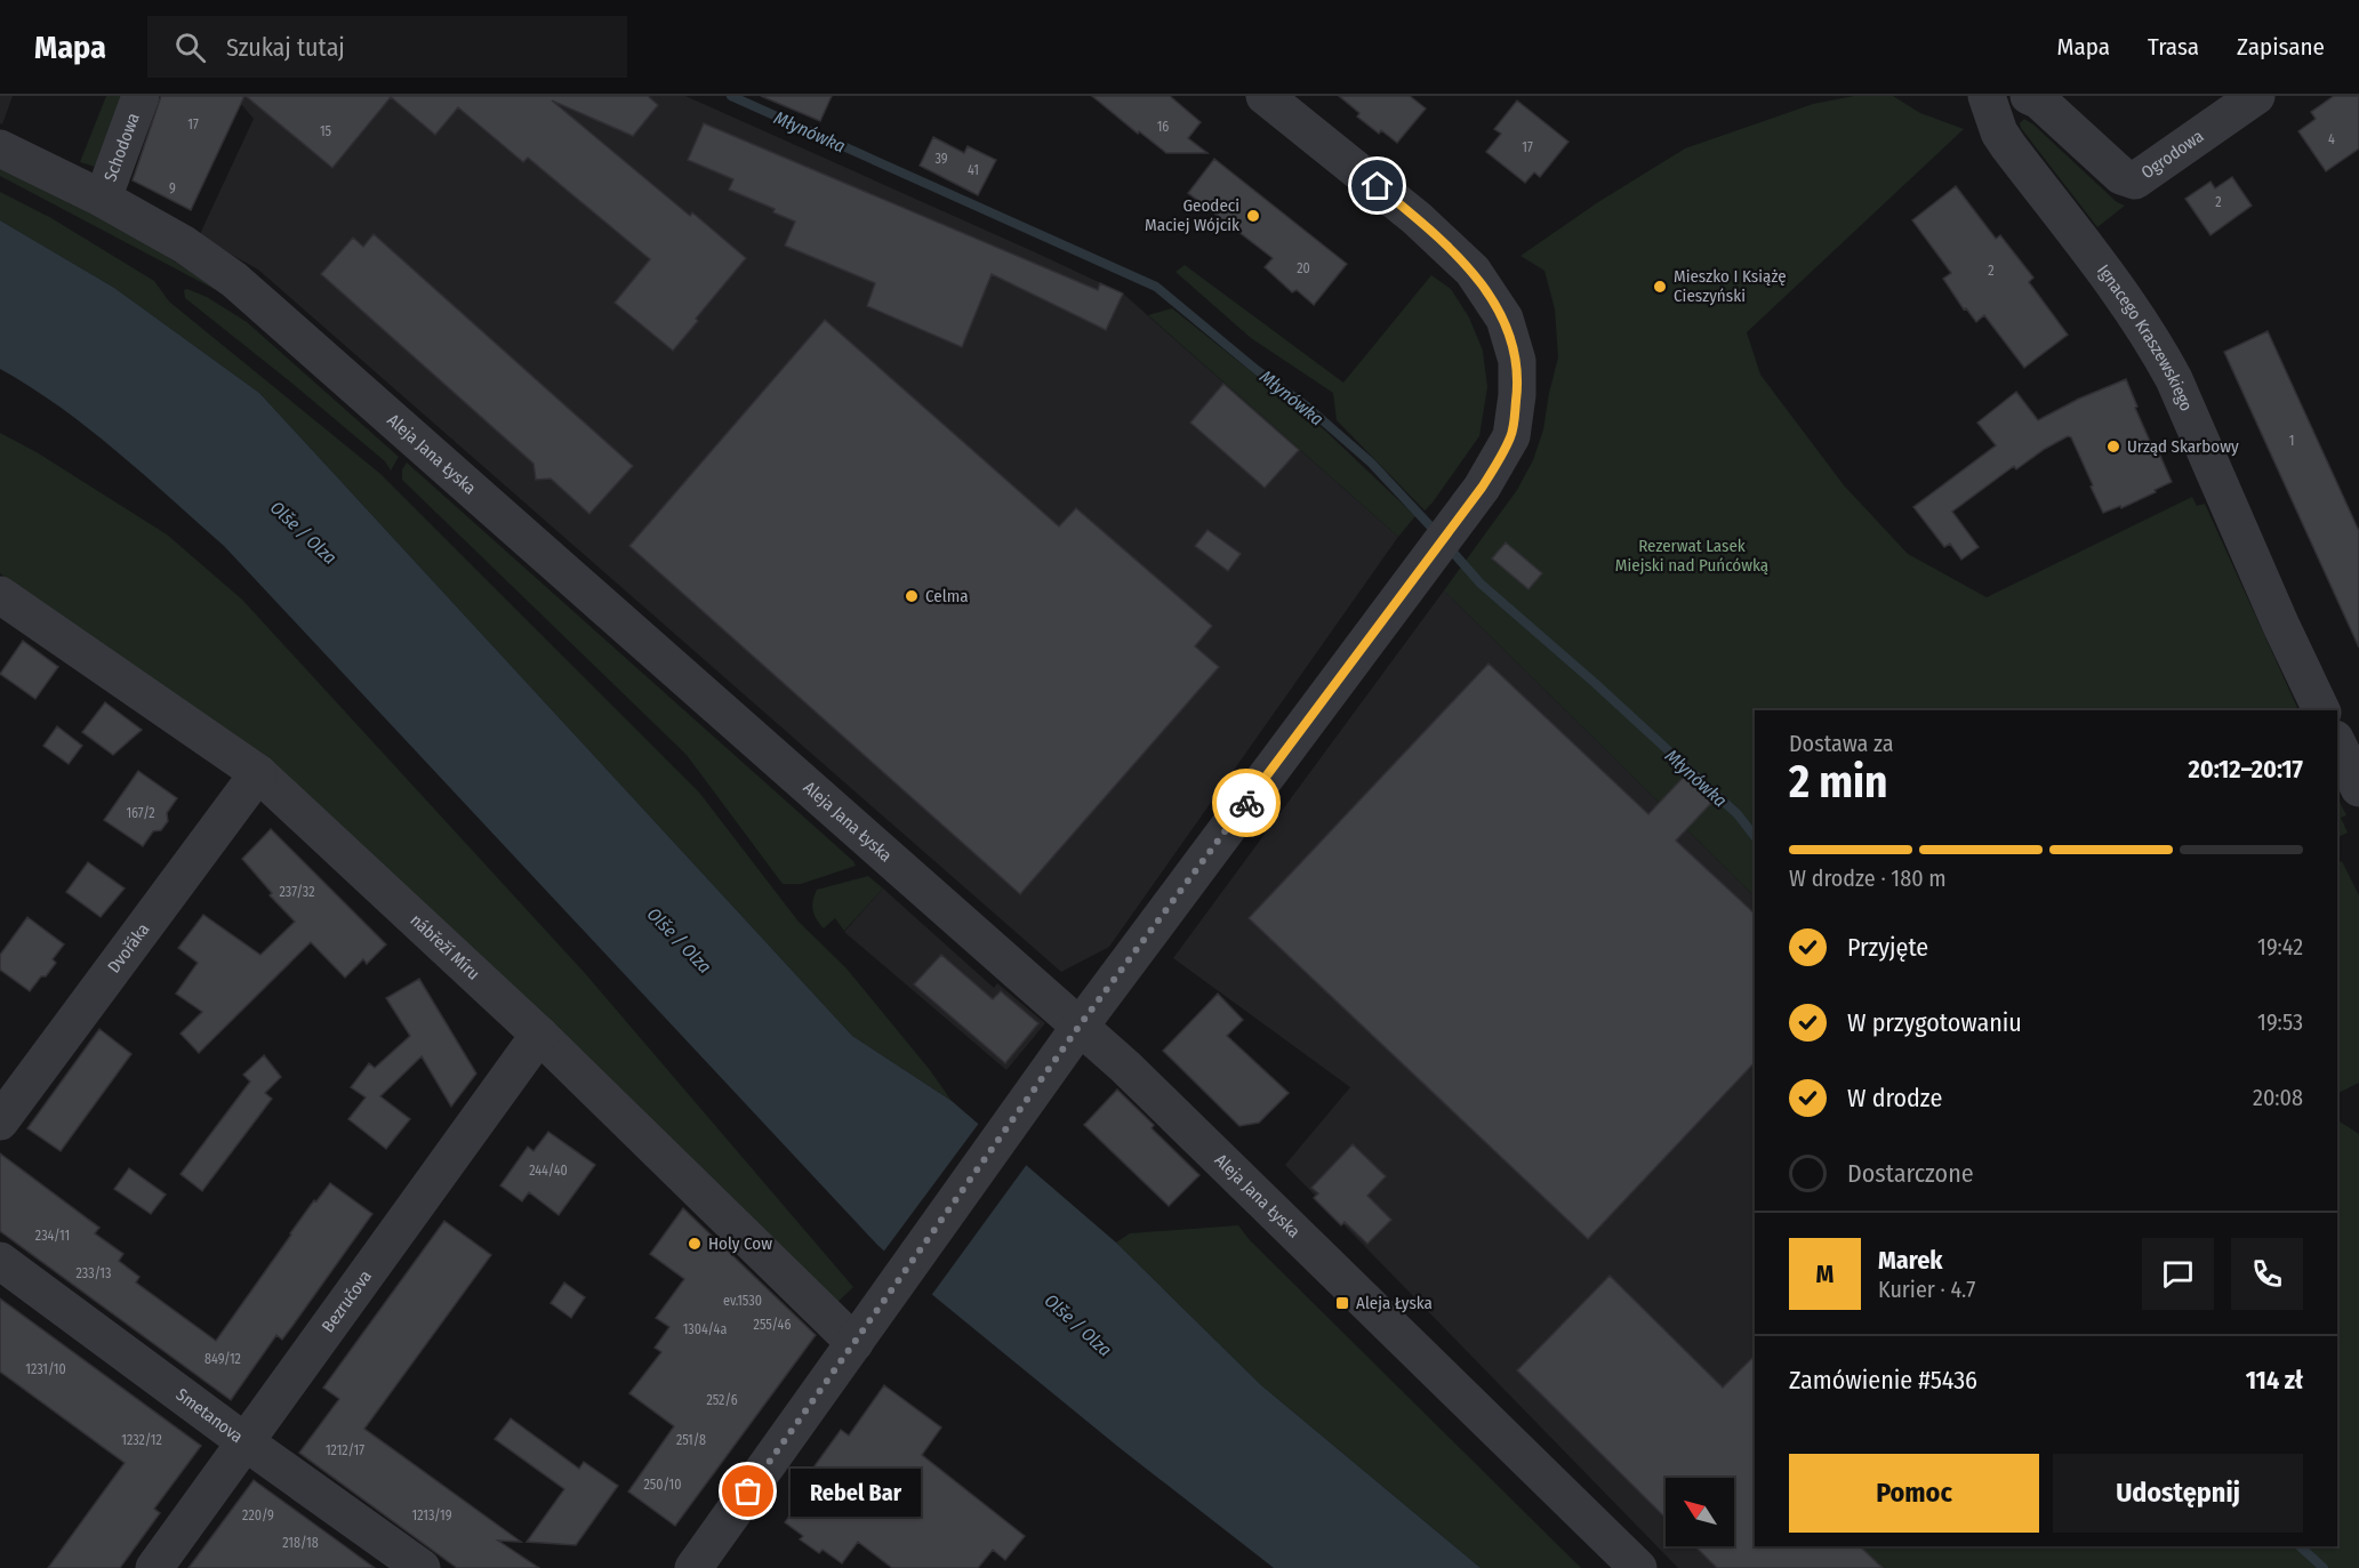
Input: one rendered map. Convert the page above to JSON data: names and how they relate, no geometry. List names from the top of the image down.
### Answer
{
  "streets": {
    "street": [
      "Schodowa",
      "Ogrodowa",
      "Ignacego Kraszewskiego",
      "Aleja Jana Łyska",
      "Dvořáka",
      "nábřeží Míru",
      "Bezručova",
      "Smetanova"
    ]
  },
  "crossings": [
    ["Schodowa", "Aleja Jana Łyska"],
    ["Dvořáka", "nábřeží Míru"],
    ["nábřeží Míru", "Bezručova"],
    ["Bezručova", "Smetanova"]
  ],
  "water": ["Młynówka", "Olše / Olza"],
  "parks": ["Rezerwat Lasek Miejski nad Puńcówką"],
  "places": {
    "other": [
      "Geodeci Maciej Wójcik",
      "Mieszko I Książę Cieszyński",
      "Urząd Skarbowy",
      "Celma",
      "Holy Cow",
      "Rebel Bar"
    ],
    "transit": ["Aleja Łyska"]
  },
  "house_numbers": [
    "17",
    "16",
    "15",
    "4",
    "17",
    "39",
    "41",
    "9",
    "2",
    "20",
    "2",
    "1",
    "167/2",
    "237/32",
    "244/40",
    "234/11",
    "233/13",
    "ev.1530",
    "255/46",
    "1304/4a",
    "849/12",
    "1231/10",
    "252/6",
    "1232/12",
    "251/8",
    "1212/17",
    "250/10",
    "220/9",
    "1213/19",
    "218/18"
  ],
  "north": "top left",
  "page": {
    "header": "Mapa",
    "search": "Szukaj tutaj",
    "nav": ["Mapa", "Trasa", "Zapisane"],
    "heading": ["2 min", "Dostawa za", "20:12–20:17"],
    "panel": [
      "Marek",
      "Kurier · 4.7",
      "Zamówienie #5436",
      "114 zł"
    ],
    "bar": "W drodze · 180 m",
    "list": [
      ["Przyjęte", "19:42"],
      ["W przygotowaniu", "19:53"],
      ["W drodze", "20:08"],
      "Dostarczone"
    ],
    "round": "M",
    "buttons": ["Pomoc", "Udostępnij"],
    "bubble": "Rebel Bar"
  }
}
